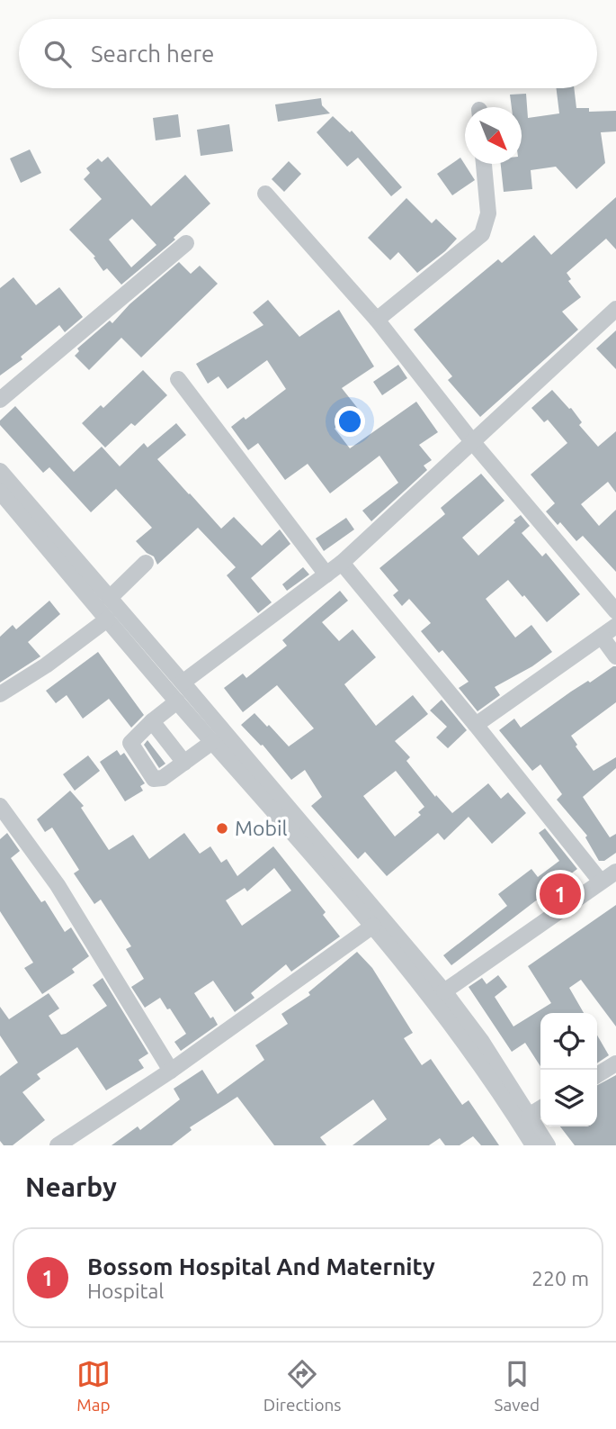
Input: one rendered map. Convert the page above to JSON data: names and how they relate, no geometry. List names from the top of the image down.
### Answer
{
  "places": ["Mobil"],
  "north": "bottom right",
  "page": {
    "search": "Search here",
    "pins": "1",
    "heading": "Nearby",
    "list": [
      {
        "mark": "1",
        "name": "Bossom Hospital And Maternity",
        "note": "Hospital",
        "value": "220 m"
      }
    ],
    "nav": ["Map", "Directions", "Saved"]
  }
}
